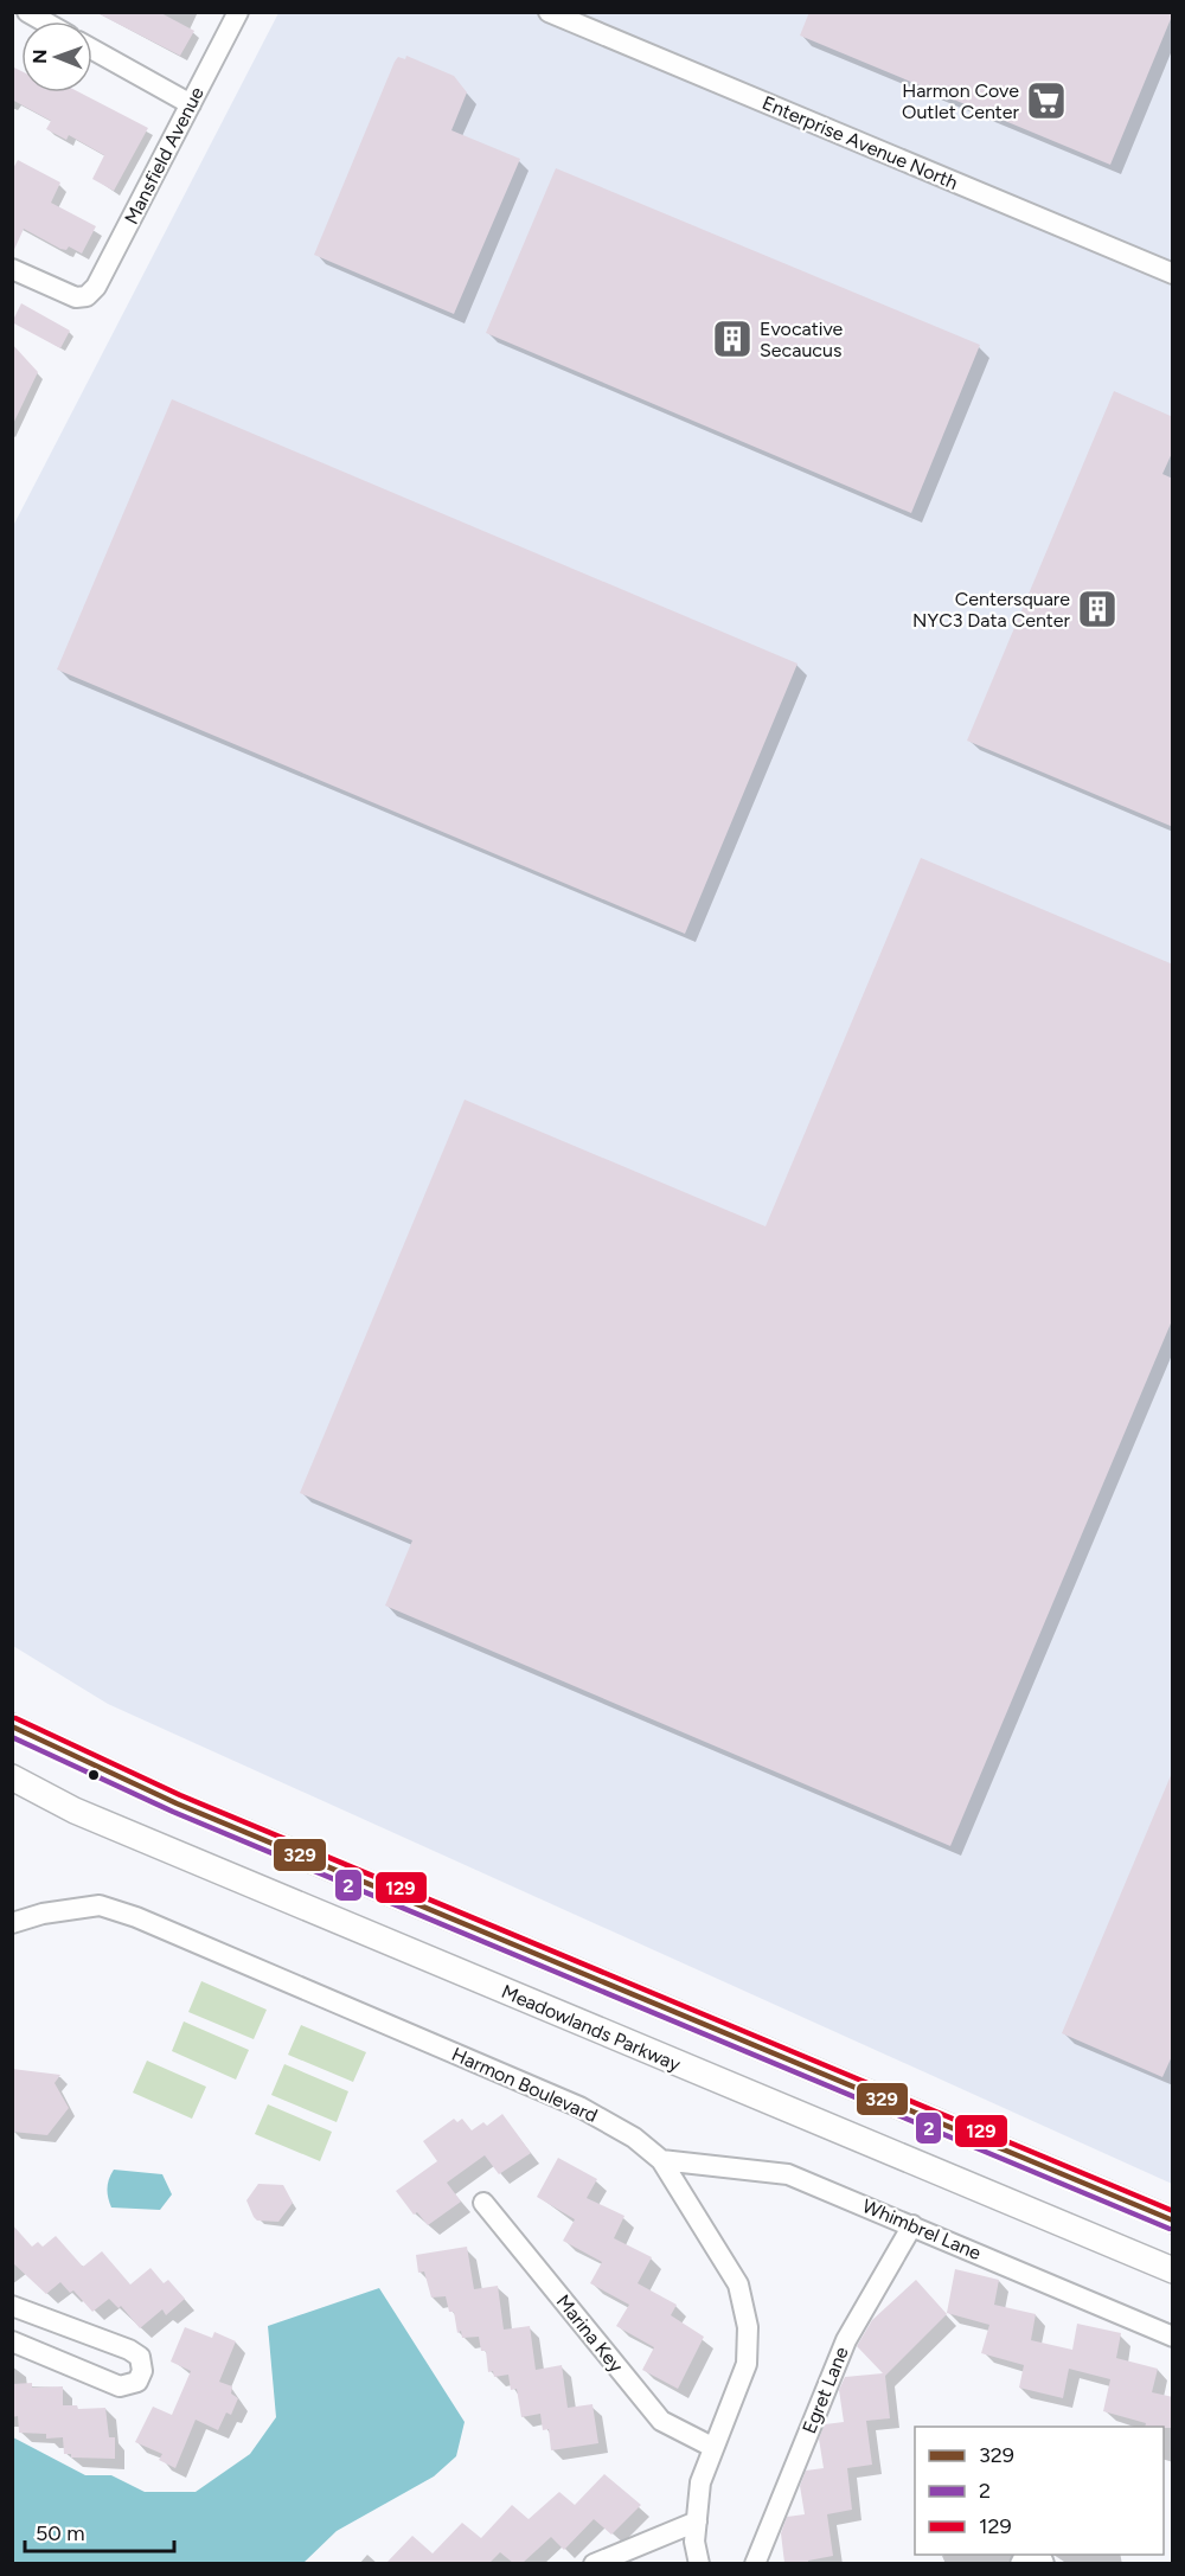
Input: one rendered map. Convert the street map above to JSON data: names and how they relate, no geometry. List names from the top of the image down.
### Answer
{
  "streets": {
    "main road": ["Meadowlands Parkway"],
    "street": [
      "Enterprise Avenue North",
      "Mansfield Avenue",
      "Harmon Boulevard",
      "Whimbrel Lane",
      "Marina Key",
      "Egret Lane"
    ]
  },
  "crossings": [
    ["Harmon Boulevard", "Whimbrel Lane"],
    ["Harmon Boulevard", "Marina Key"],
    ["Whimbrel Lane", "Egret Lane"]
  ],
  "places": {
    "supermarket": ["Harmon Cove Outlet Center"],
    "building": ["Evocative Secaucus", "Centersquare NYC3 Data Center"]
  },
  "lines": ["transit line 129", "transit line 329", "transit line 2"],
  "legend": ["329", "2", "129"],
  "scale_bar": "50 m",
  "north": "left"
}
